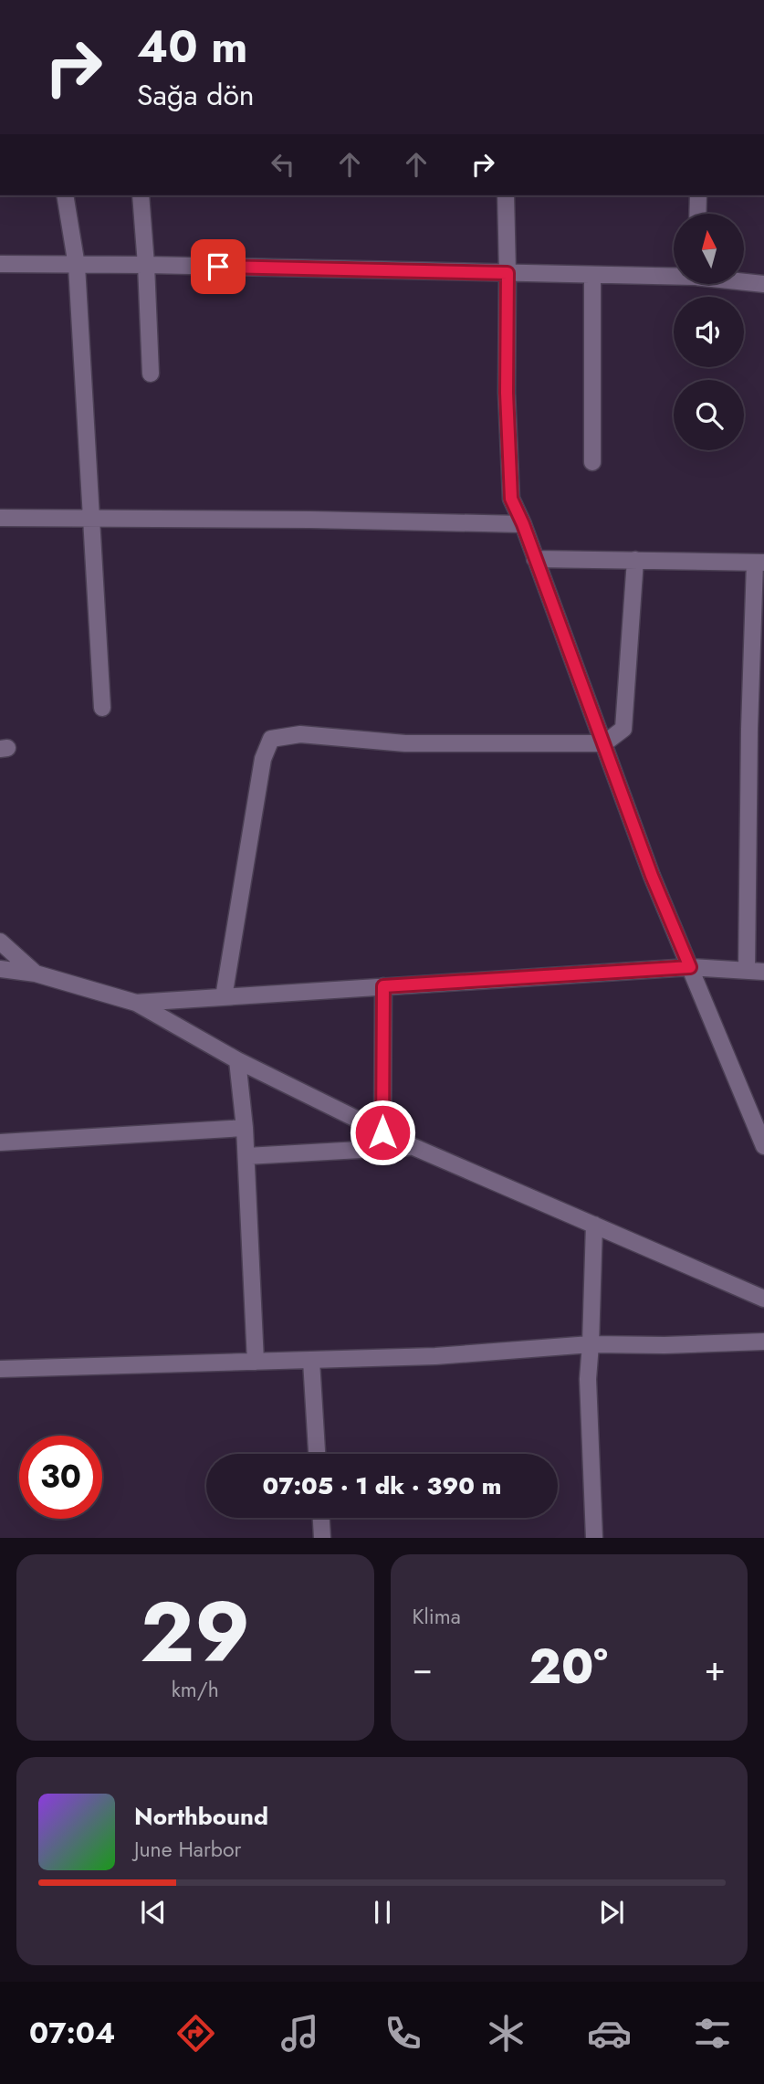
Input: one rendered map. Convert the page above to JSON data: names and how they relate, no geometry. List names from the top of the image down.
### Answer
{
  "north": "top",
  "page": {
    "turn": ["40 m", "Sağa dön"],
    "limit": "30",
    "trip": "07:05 · 1 dk · 390 m",
    "tile": [
      ["29", "km/h"],
      "Klima"
    ],
    "heat": ["−", "20°", "+"],
    "song": ["Northbound", "June Harbor"],
    "tabs": "07:04"
  }
}
